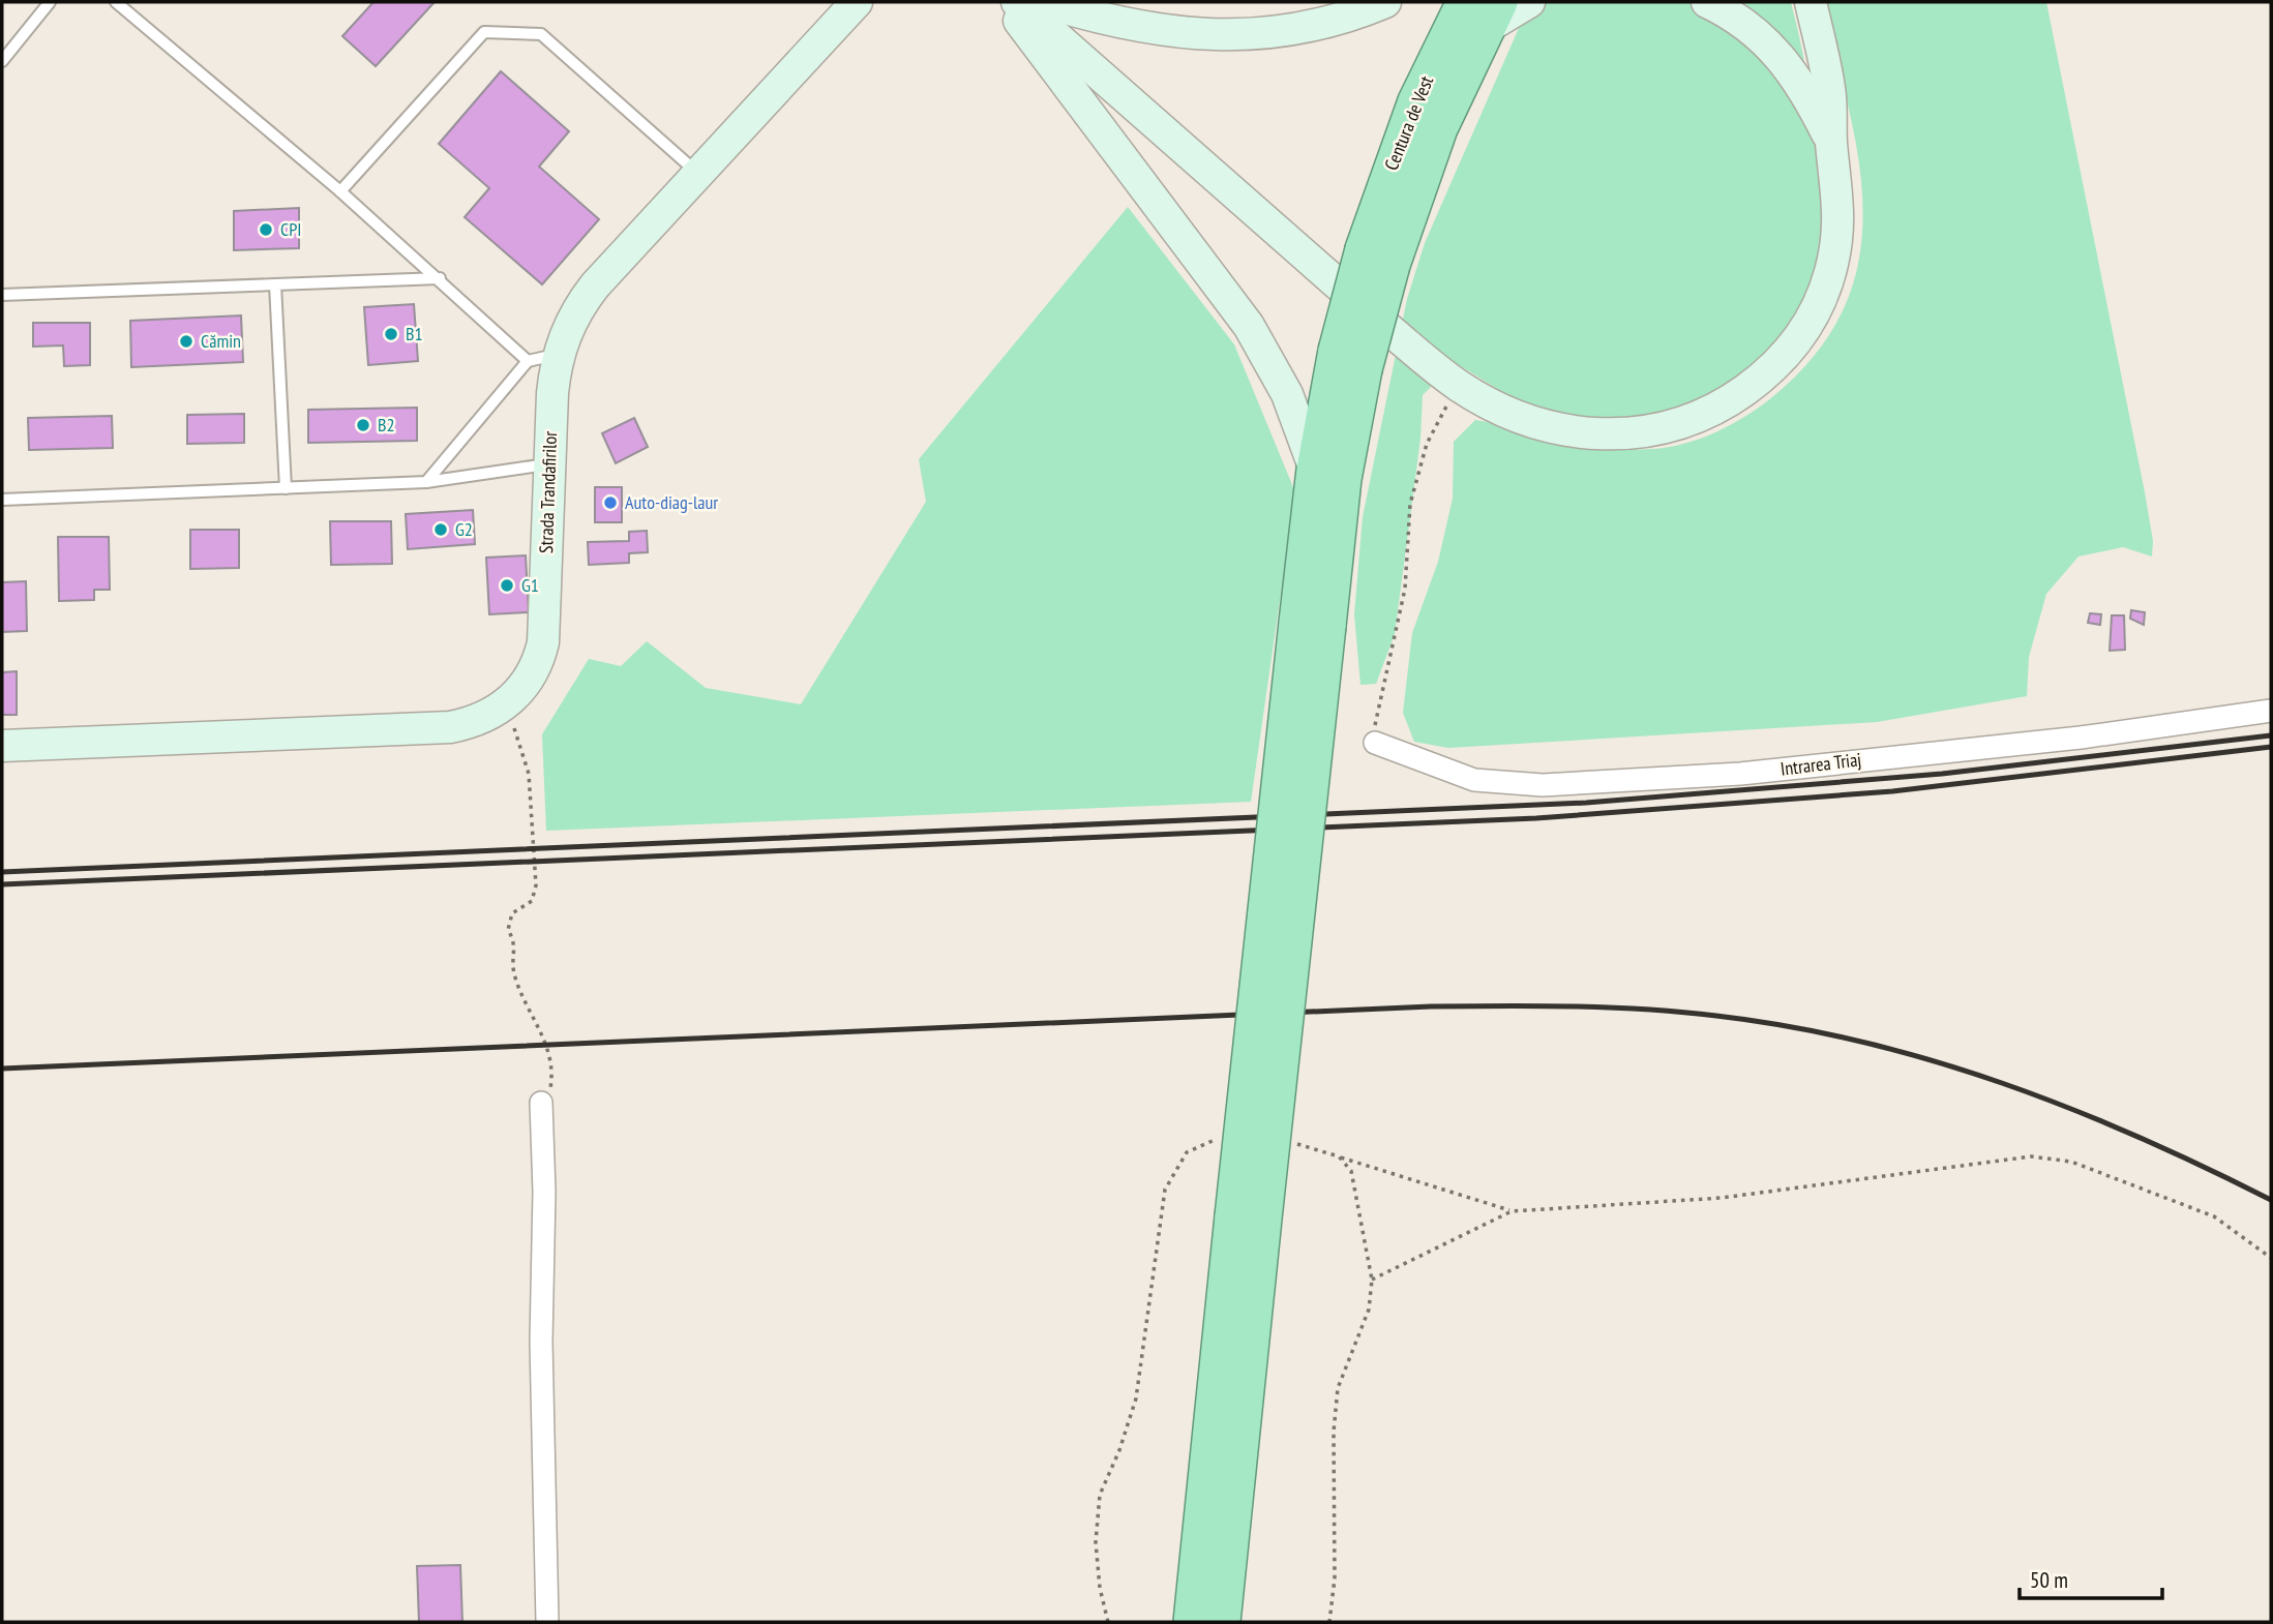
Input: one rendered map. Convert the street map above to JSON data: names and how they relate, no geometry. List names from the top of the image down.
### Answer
{
  "streets": {
    "highway": ["Centura de Vest"],
    "main road": ["Strada Trandafirilor"],
    "street": ["Intrarea Triaj"]
  },
  "places": [
    "CPI",
    "B1",
    "Cămin",
    "B2",
    "Auto-diag-laur",
    "G2",
    "G1"
  ],
  "scale_bar": "50 m"
}
